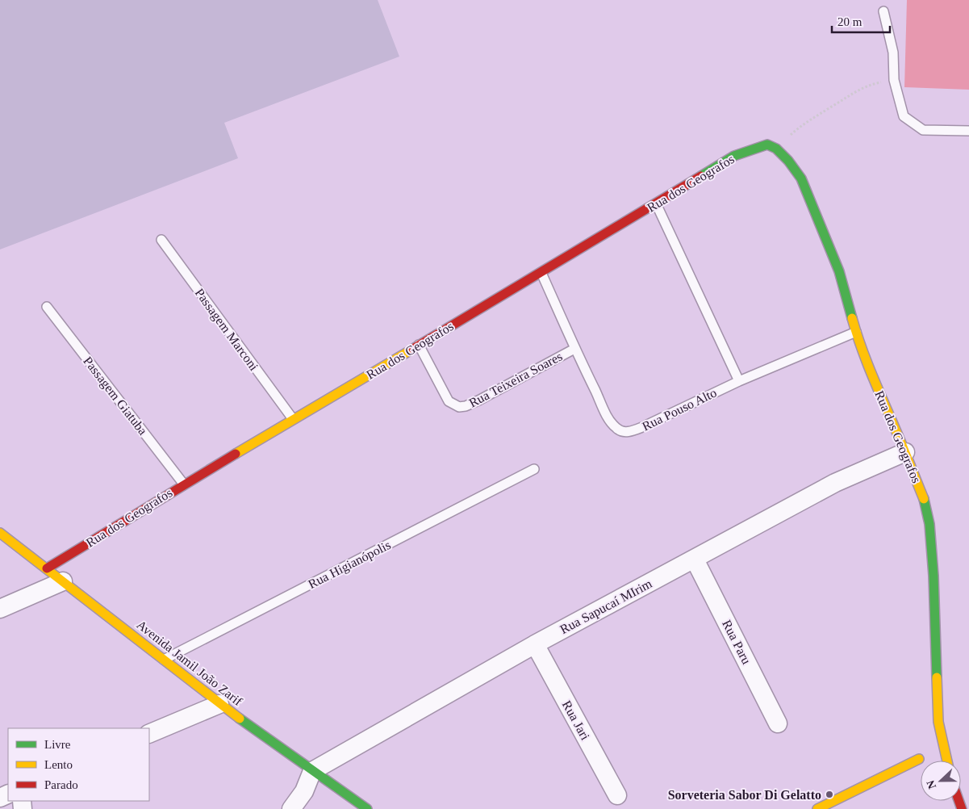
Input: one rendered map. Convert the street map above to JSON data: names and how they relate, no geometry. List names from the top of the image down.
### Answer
{
  "streets": {
    "street": [
      "Rua dos Geografos",
      "Rua Sapucaí MIrim",
      "Rua Paru",
      "Avenida Jamil João Zarif",
      "Rua Jari"
    ],
    "lane": [
      "Passagem Marconi",
      "Rua Teixeira Soares",
      "Passagem Giatuba",
      "Rua Pouso Alto",
      "Rua Higianópolis"
    ]
  },
  "crossings": [
    ["Rua dos Geografos", "Passagem Marconi"],
    ["Rua dos Geografos", "Rua Teixeira Soares"],
    ["Rua dos Geografos", "Passagem Giatuba"],
    ["Rua dos Geografos", "Rua Pouso Alto"],
    ["Rua dos Geografos", "Rua Sapucaí MIrim"],
    ["Rua dos Geografos", "Avenida Jamil João Zarif"],
    ["Rua Teixeira Soares", "Rua Pouso Alto"],
    ["Rua Higianópolis", "Avenida Jamil João Zarif"],
    ["Rua Sapucaí MIrim", "Rua Paru"],
    ["Rua Sapucaí MIrim", "Avenida Jamil João Zarif"],
    ["Rua Sapucaí MIrim", "Rua Jari"]
  ],
  "places": ["Sorveteria Sabor Di Gelatto"],
  "legend": ["Livre", "Lento", "Parado"],
  "scale_bar": "20 m",
  "north": "left"
}
